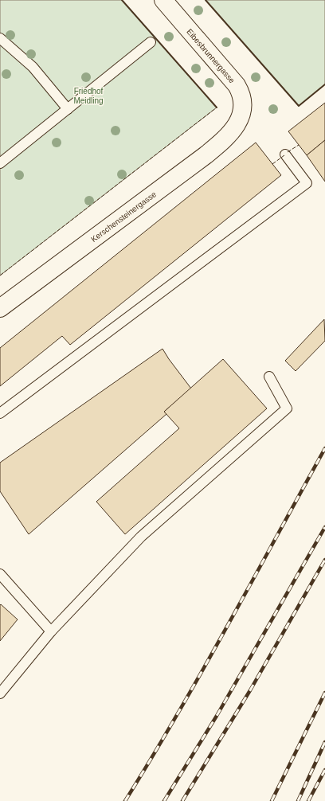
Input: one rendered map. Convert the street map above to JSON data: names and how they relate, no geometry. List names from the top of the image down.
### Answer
{
  "streets": {
    "street": ["Eibesbrunnergasse", "Kerschensteinergasse"]
  },
  "crossings": [
    ["Eibesbrunnergasse", "Kerschensteinergasse"]
  ],
  "parks": ["Friedhof Meidling"]
}
